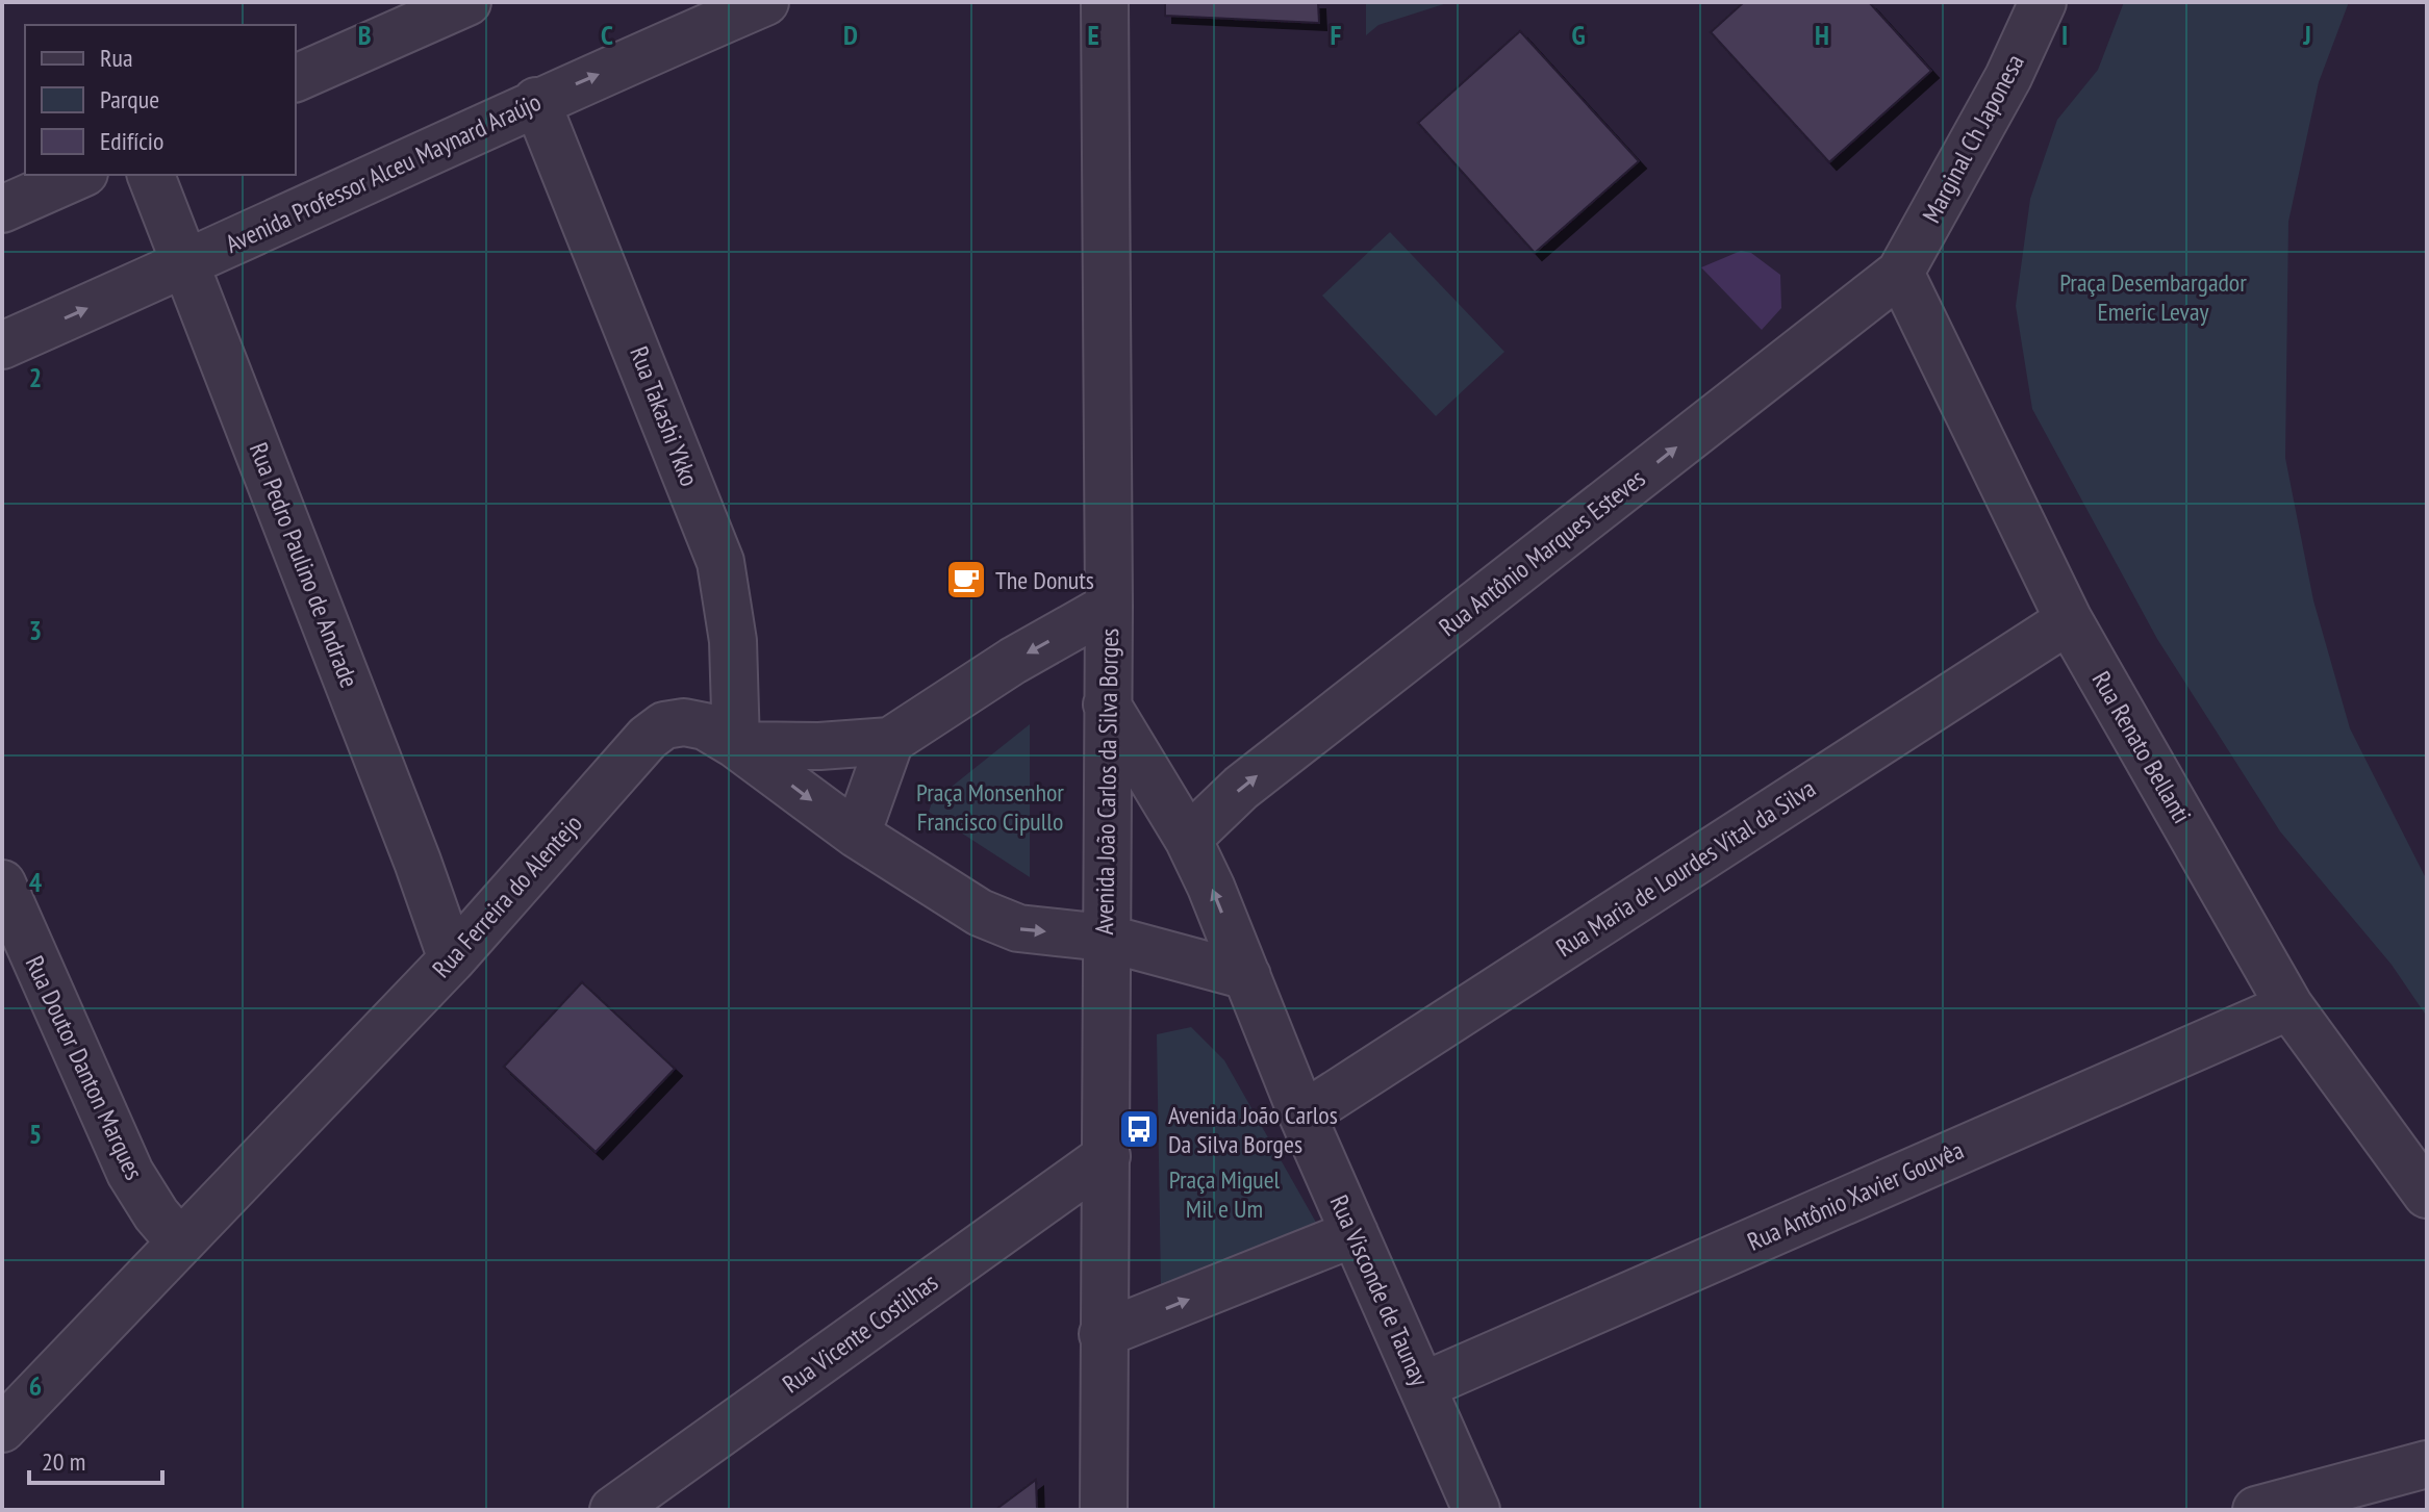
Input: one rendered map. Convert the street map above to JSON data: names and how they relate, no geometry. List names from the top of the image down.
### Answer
{
  "streets": {
    "street": [
      "Marginal Ch Japonesa",
      "Avenida Professor Alceu Maynard Araújo",
      "Rua Takashi Ykko",
      "Rua Antônio Marques Esteves",
      "Rua Pedro Paulino de Andrade",
      "Rua Renato Bellanti",
      "Avenida João Carlos da Silva Borges",
      "Rua Maria de Lourdes Vital da Silva",
      "Rua Ferreira do Alentejo",
      "Rua Doutor Danton Marques",
      "Rua Antônio Xavier Gouvêa",
      "Rua Visconde de Taunay",
      "Rua Vicente Costilhas"
    ]
  },
  "crossings": [
    ["Marginal Ch Japonesa", "Rua Antônio Marques Esteves"],
    ["Marginal Ch Japonesa", "Rua Renato Bellanti"],
    ["Avenida Professor Alceu Maynard Araújo", "Rua Takashi Ykko"],
    ["Avenida Professor Alceu Maynard Araújo", "Rua Pedro Paulino de Andrade"],
    ["Rua Takashi Ykko", "Rua Ferreira do Alentejo"],
    ["Rua Antônio Marques Esteves", "Rua Renato Bellanti"],
    ["Rua Antônio Marques Esteves", "Rua Visconde de Taunay"],
    ["Rua Pedro Paulino de Andrade", "Rua Ferreira do Alentejo"],
    ["Rua Renato Bellanti", "Rua Maria de Lourdes Vital da Silva"],
    ["Rua Renato Bellanti", "Rua Antônio Xavier Gouvêa"],
    ["Avenida João Carlos da Silva Borges", "Rua Ferreira do Alentejo"],
    ["Avenida João Carlos da Silva Borges", "Rua Visconde de Taunay"],
    ["Avenida João Carlos da Silva Borges", "Rua Vicente Costilhas"],
    ["Rua Maria de Lourdes Vital da Silva", "Rua Visconde de Taunay"],
    ["Rua Ferreira do Alentejo", "Rua Doutor Danton Marques"],
    ["Rua Antônio Xavier Gouvêa", "Rua Visconde de Taunay"]
  ],
  "one_way": ["Avenida Professor Alceu Maynard Araújo", "Rua Antônio Marques Esteves"],
  "parks": ["Praça Desembargador Emeric Levay", "Praça Monsenhor Francisco Cipullo", "Praça Miguel Mil e Um"],
  "places": {
    "cafe": ["The Donuts"],
    "bus stop": ["Avenida João Carlos Da Silva Borges"]
  },
  "legend": ["Rua", "Parque", "Edifício"],
  "scale_bar": "20 m",
  "grid": {
    "columns": [
      "B",
      "C",
      "D",
      "E",
      "F",
      "G",
      "H",
      "I",
      "J"
    ],
    "rows": [
      "2",
      "3",
      "4",
      "5",
      "6"
    ]
  }
}
